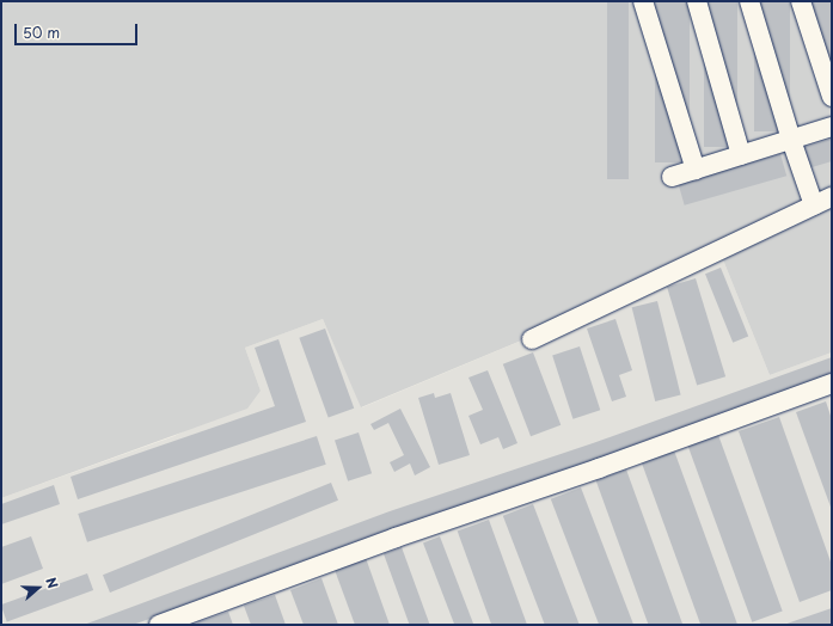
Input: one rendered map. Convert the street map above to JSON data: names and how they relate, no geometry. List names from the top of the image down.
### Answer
{
  "scale_bar": "50 m",
  "north": "right"
}
